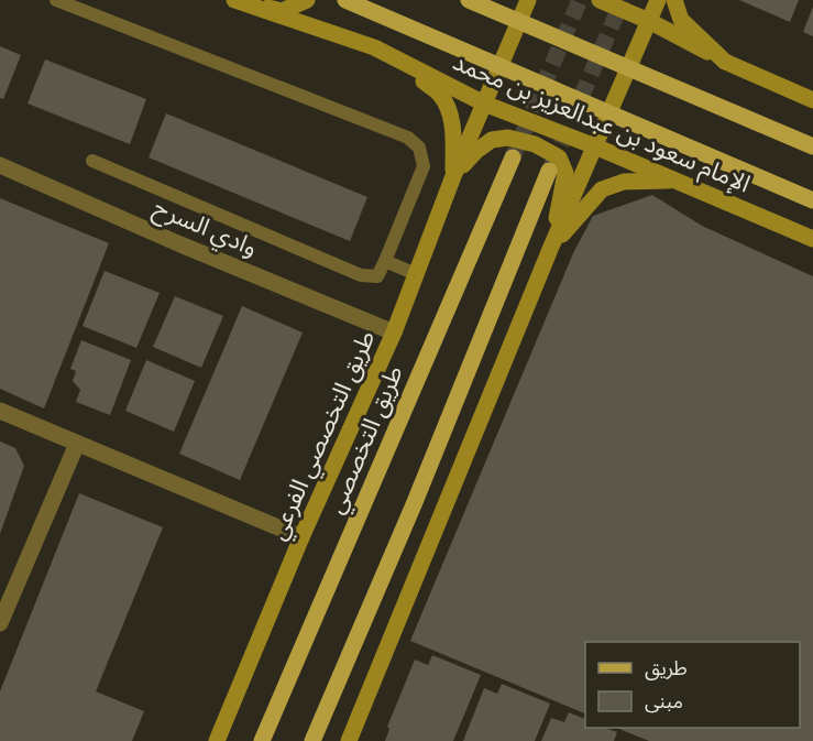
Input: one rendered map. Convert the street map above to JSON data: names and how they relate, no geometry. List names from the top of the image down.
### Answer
{
  "streets": {
    "main road": ["طريق التخصصي"],
    "street": ["الإمام سعود بن عبدالعزيز بن محمد", "وادي السرح", "طريق التخصصي الفرعي"]
  },
  "crossings": [
    ["الإمام سعود بن عبدالعزيز بن محمد", "طريق التخصصي الفرعي"],
    ["وادي السرح", "طريق التخصصي الفرعي"]
  ],
  "legend": ["طريق", "مبنى"]
}
